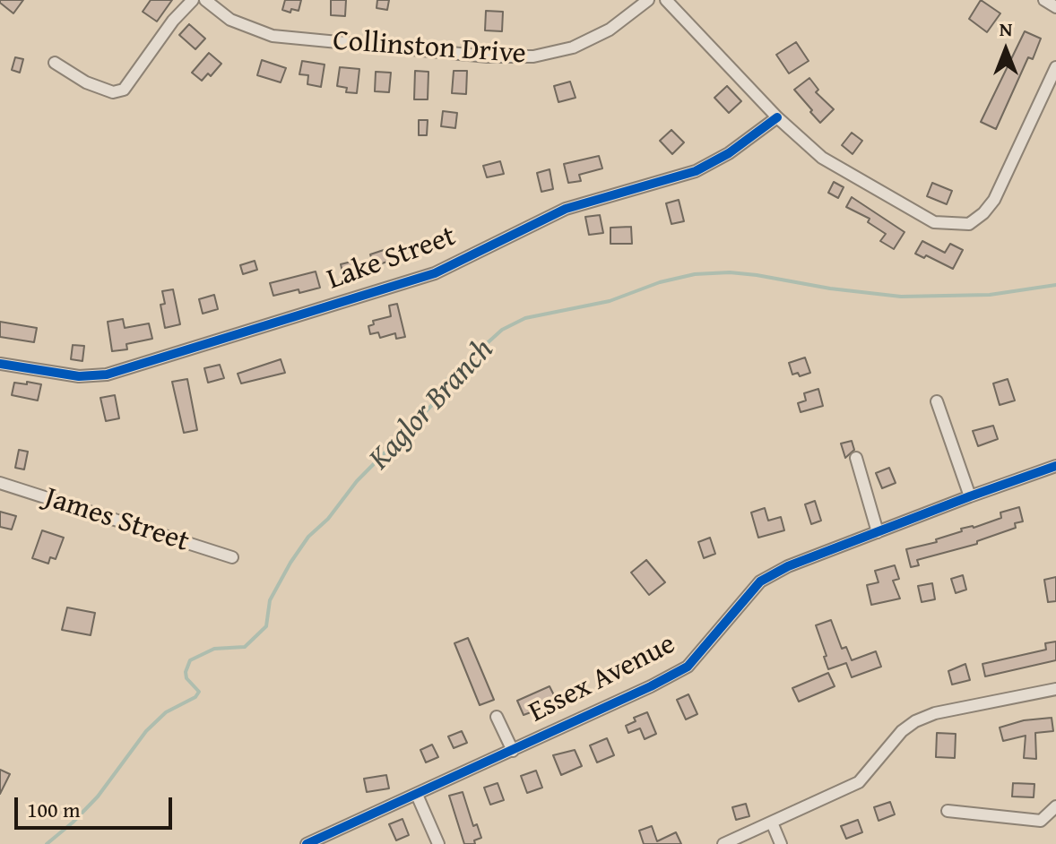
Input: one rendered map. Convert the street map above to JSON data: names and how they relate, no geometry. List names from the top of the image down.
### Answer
{
  "streets": {
    "street": [
      "Collinston Drive",
      "Lake Street",
      "James Street",
      "Essex Avenue"
    ]
  },
  "water": ["Kaglor Branch"],
  "scale_bar": "100 m",
  "north": "top"
}
